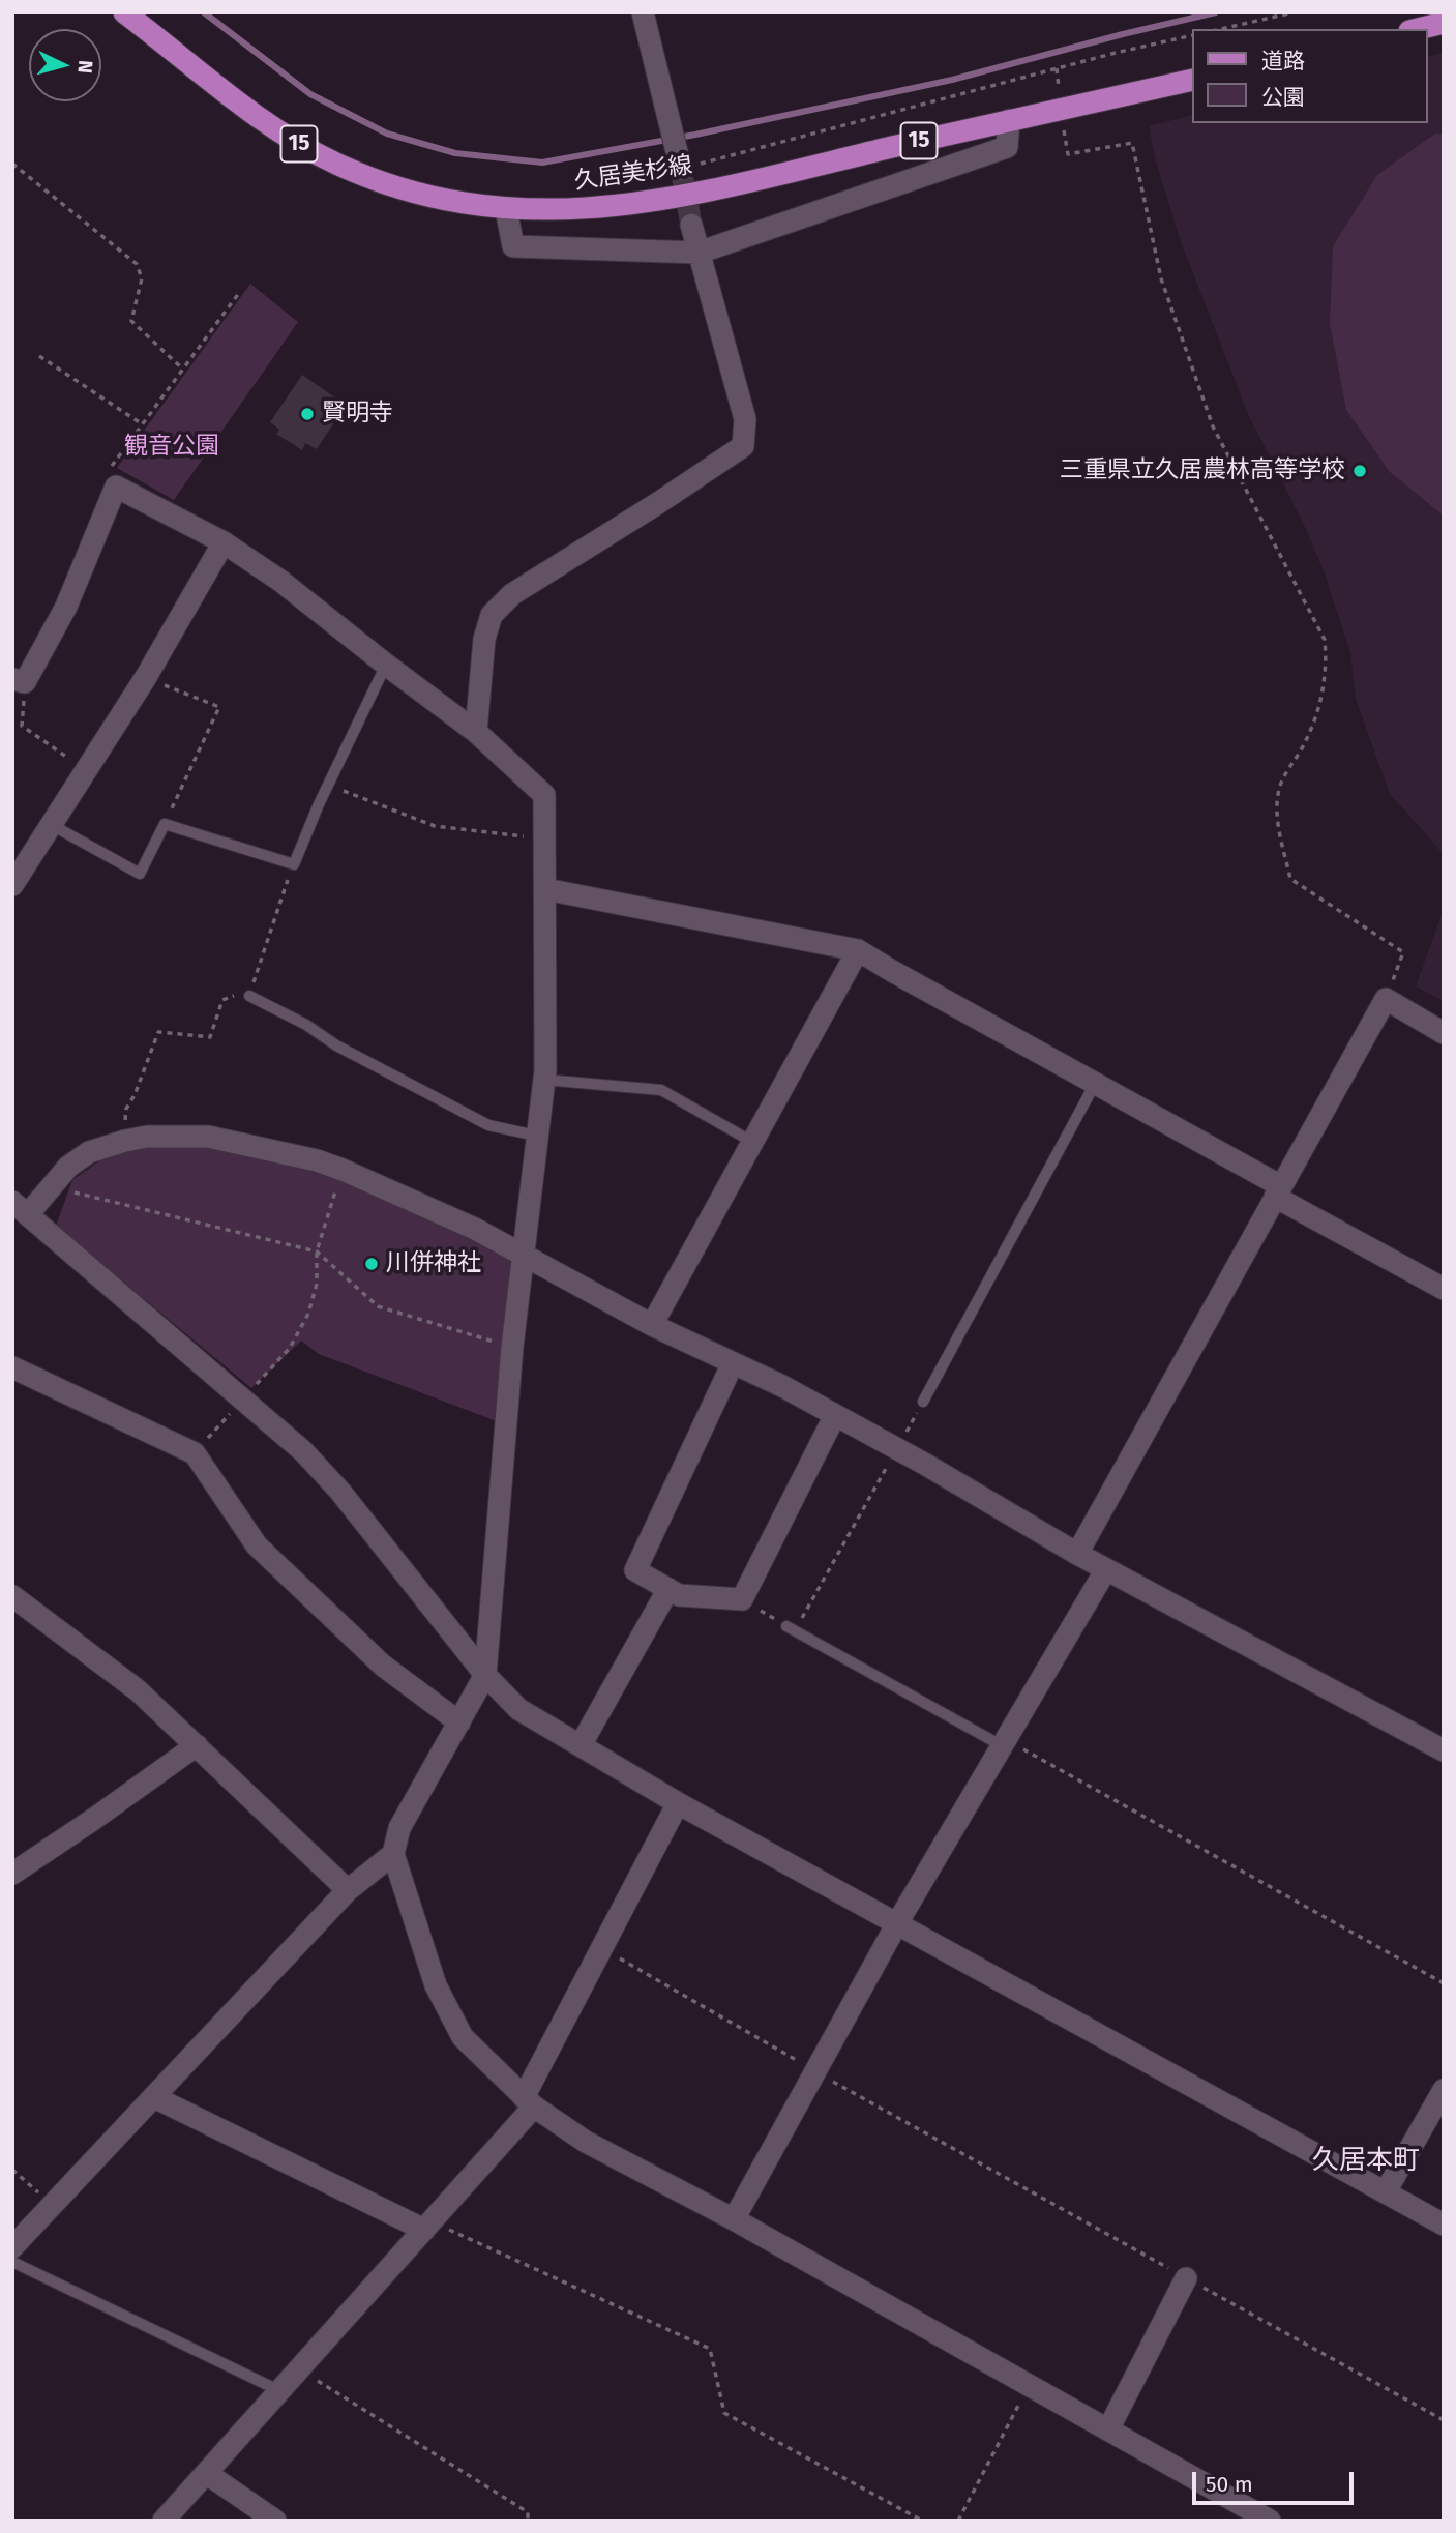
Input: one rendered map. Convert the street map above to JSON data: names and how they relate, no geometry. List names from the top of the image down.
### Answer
{
  "streets": {
    "main road": ["15", "久居美杉線"]
  },
  "districts": ["久居本町"],
  "parks": ["観音公園"],
  "places": ["賢明寺", "三重県立久居農林高等学校", "川併神社"],
  "legend": ["道路", "公園"],
  "scale_bar": "50 m",
  "north": "right"
}
